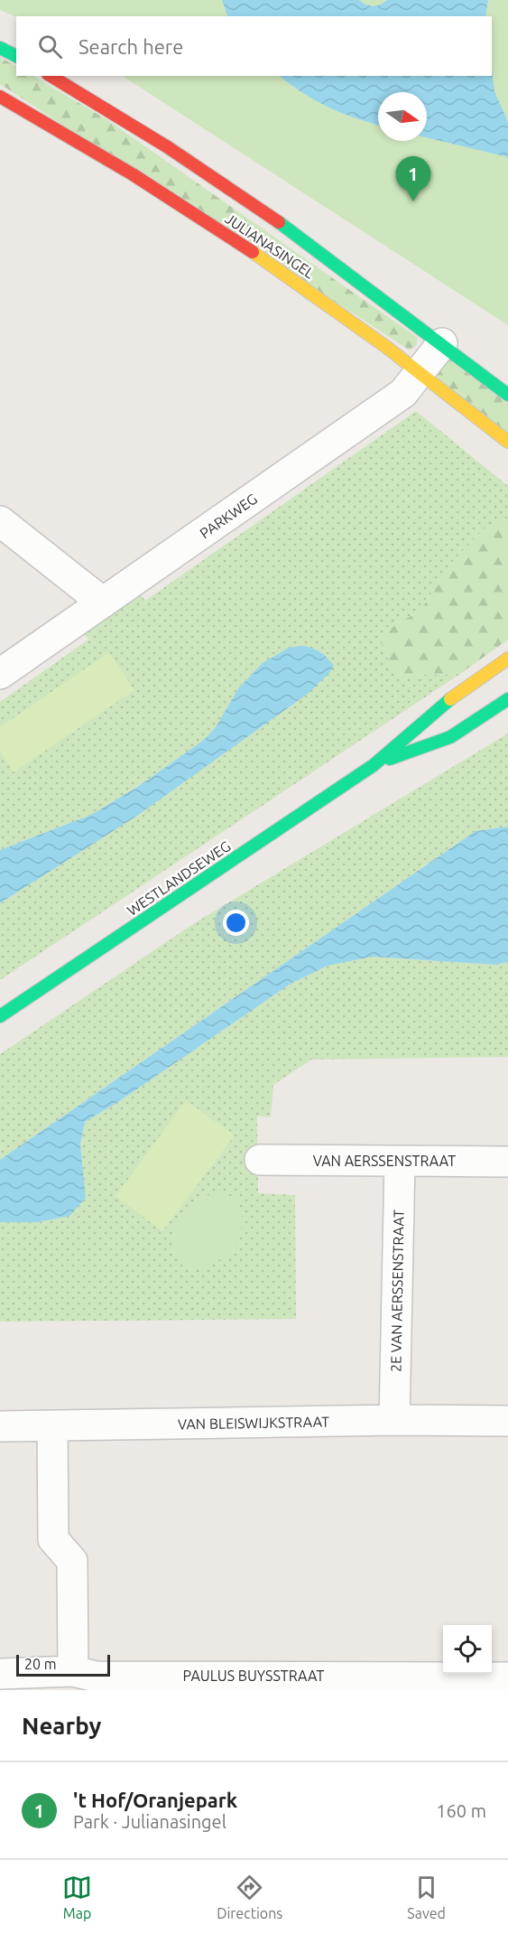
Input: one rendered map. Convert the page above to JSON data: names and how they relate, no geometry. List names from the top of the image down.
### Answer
{
  "streets": {
    "street": [
      "JULIANASINGEL",
      "PARKWEG",
      "WESTLANDSEWEG",
      "VAN AERSSENSTRAAT",
      "2E VAN AERSSENSTRAAT",
      "VAN BLEISWIJKSTRAAT",
      "PAULUS BUYSSTRAAT"
    ]
  },
  "crossings": [
    ["JULIANASINGEL", "PARKWEG"],
    ["VAN AERSSENSTRAAT", "2E VAN AERSSENSTRAAT"],
    ["2E VAN AERSSENSTRAAT", "VAN BLEISWIJKSTRAAT"]
  ],
  "scale_bar": "20 m",
  "north": "right",
  "page": {
    "search": "Search here",
    "pins": "1",
    "scale": "20 m",
    "heading": "Nearby",
    "list": [
      {
        "mark": "1",
        "name": "'t Hof/Oranjepark",
        "note": "Park · Julianasingel",
        "value": "160 m"
      }
    ],
    "nav": ["Map", "Directions", "Saved"]
  }
}
